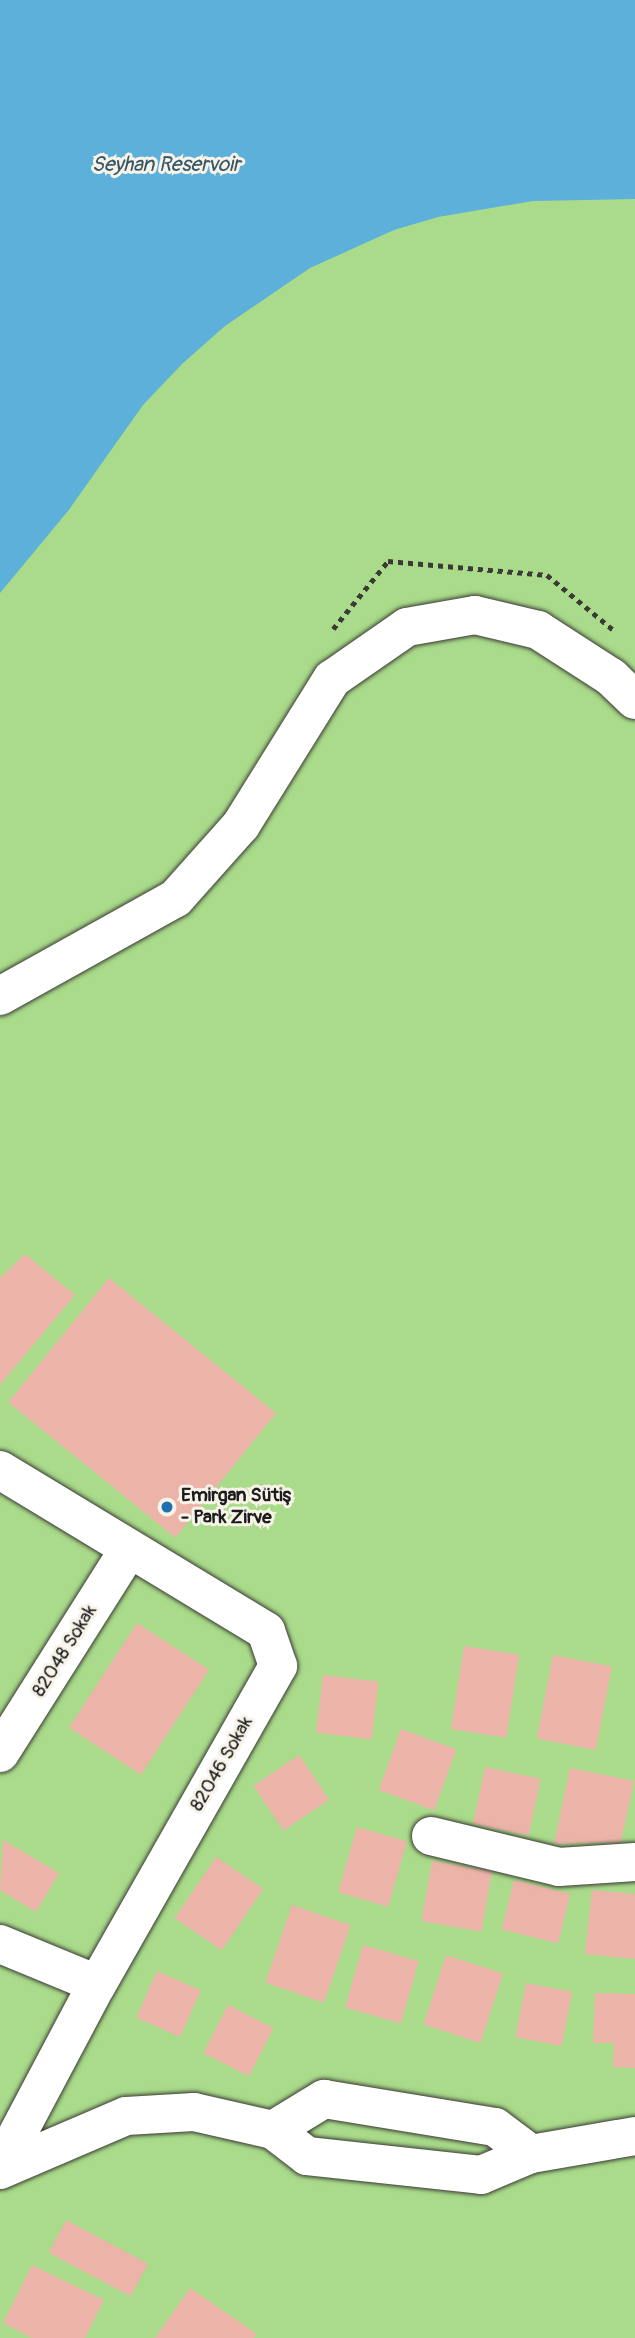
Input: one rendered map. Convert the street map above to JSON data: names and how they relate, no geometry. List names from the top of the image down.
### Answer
{
  "streets": {
    "street": ["82048 Sokak", "82046 Sokak"]
  },
  "crossings": [
    ["82048 Sokak", "82046 Sokak"]
  ],
  "water": ["Seyhan Reservoir"],
  "places": ["Emirgan Sütiş - Park Zirve"]
}
